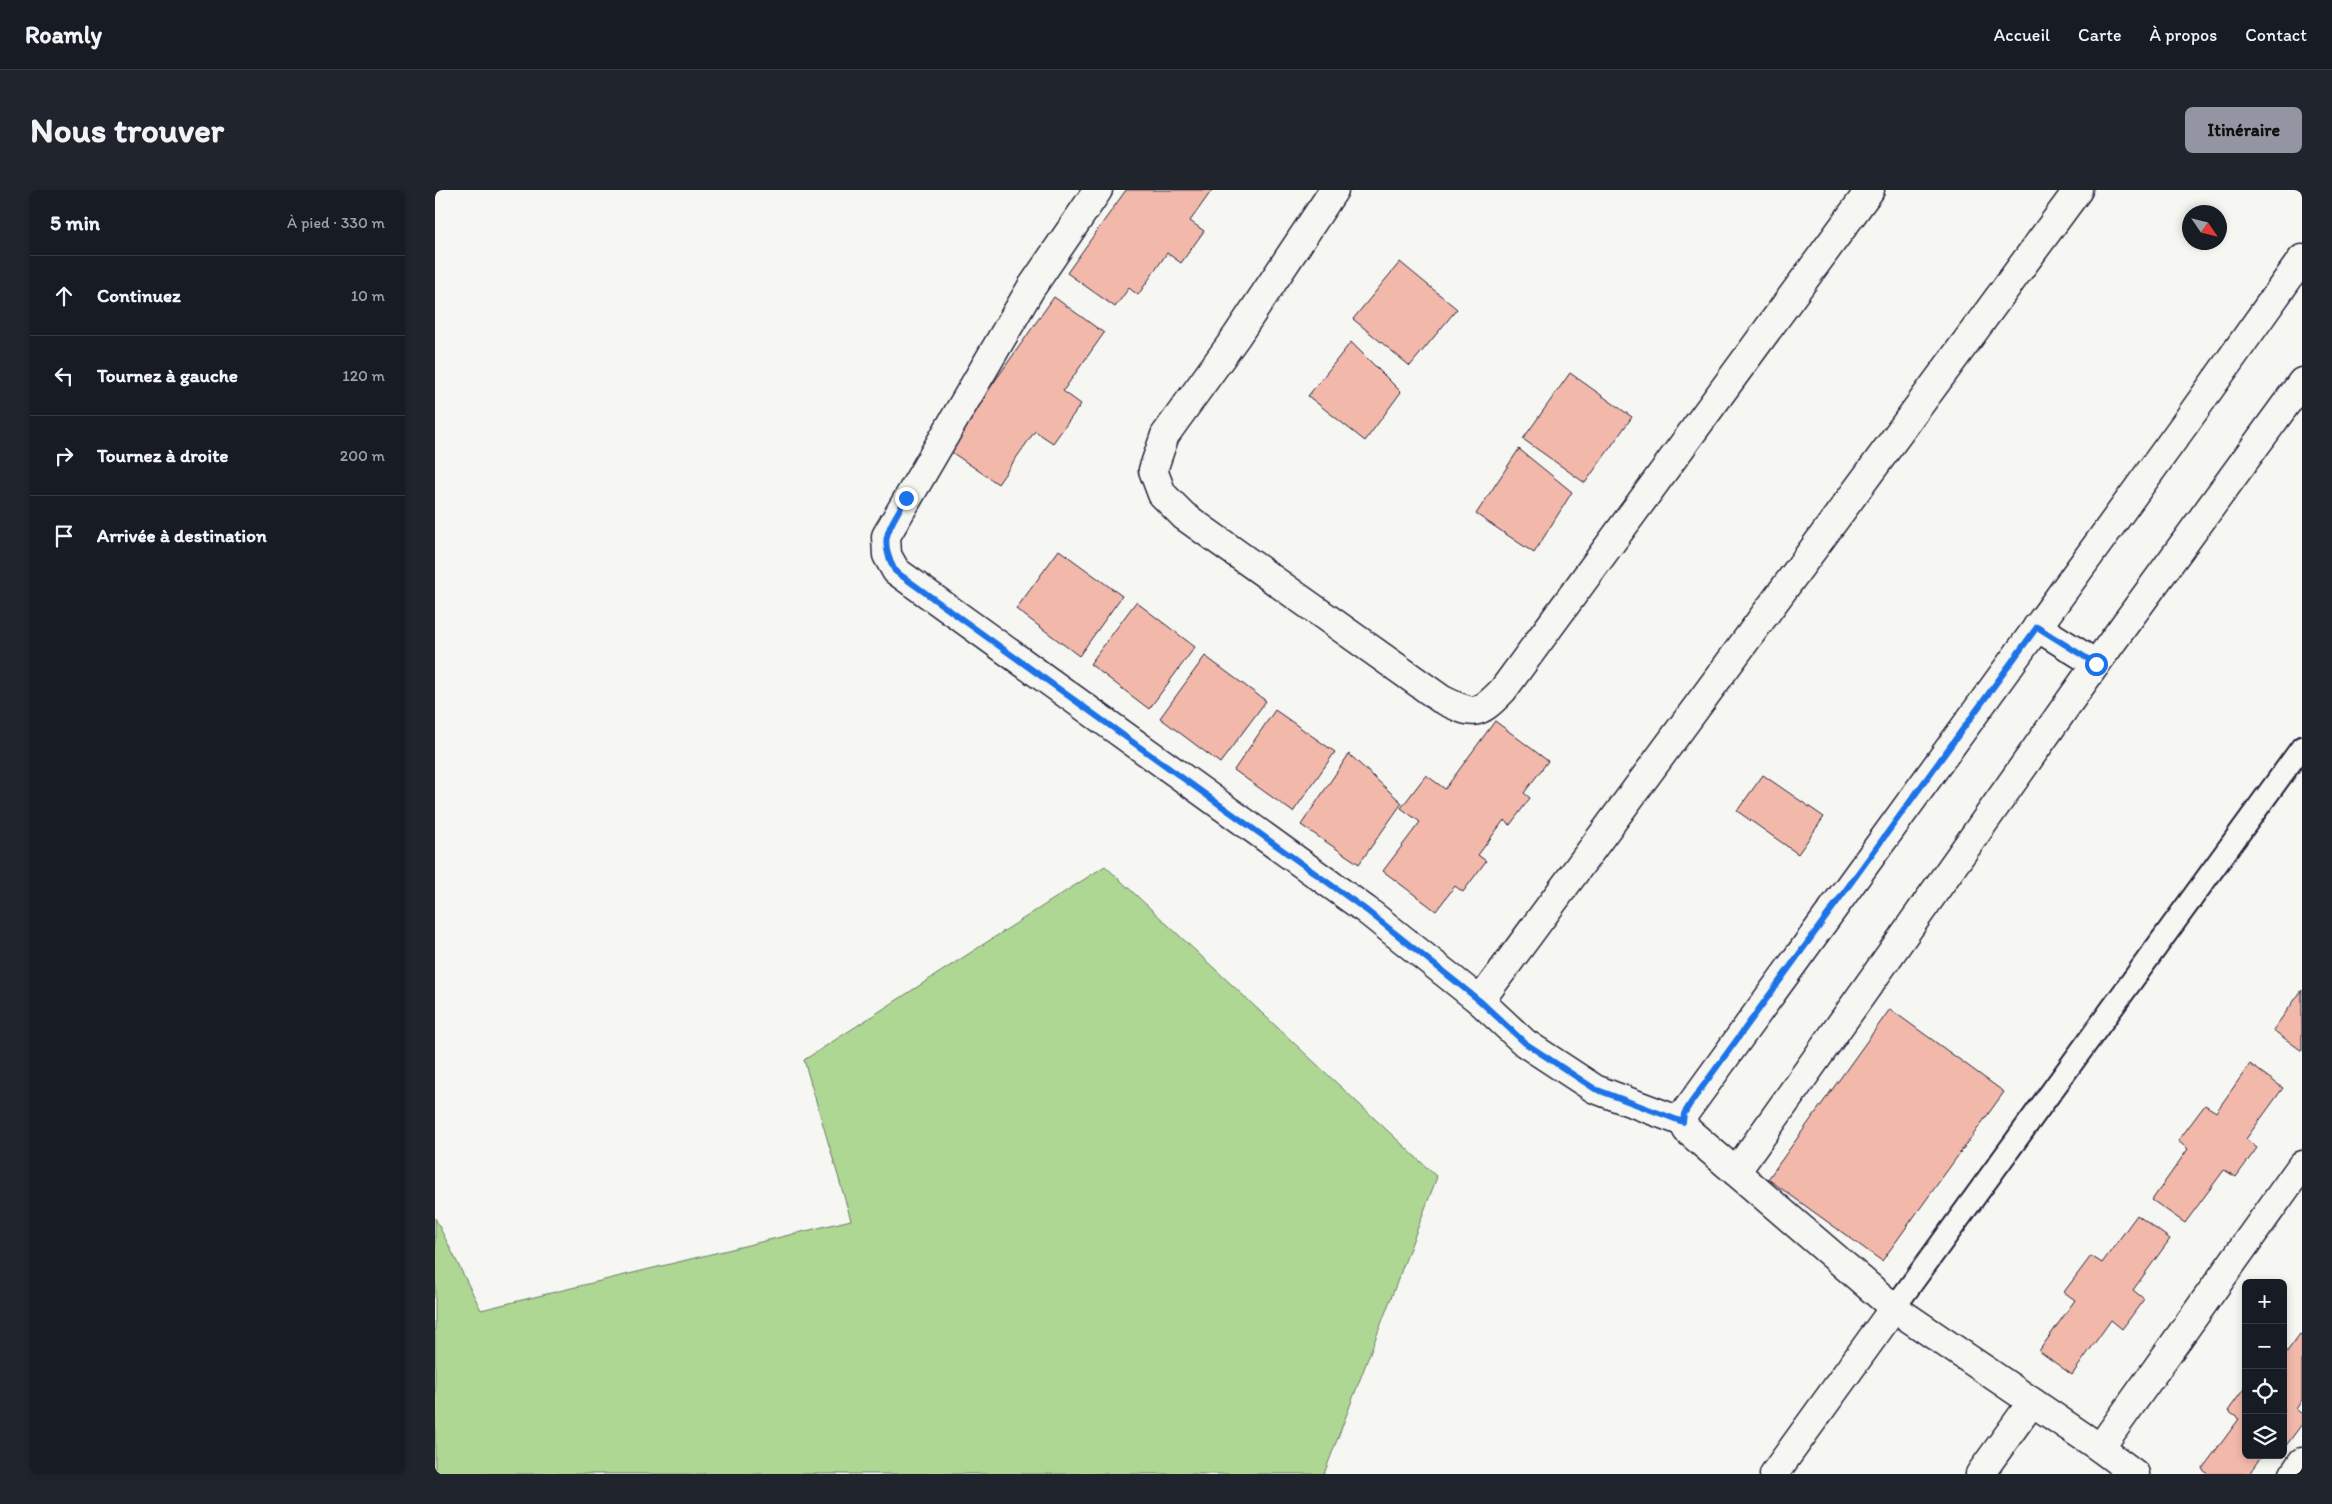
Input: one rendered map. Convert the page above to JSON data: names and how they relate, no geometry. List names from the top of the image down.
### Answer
{
  "north": "bottom right",
  "page": {
    "header": "Roamly",
    "nav": [
      "Accueil",
      "Carte",
      "À propos",
      "Contact"
    ],
    "buttons": "Itinéraire",
    "title": "Nous trouver",
    "heading": ["5 min", "À pied · 330 m"],
    "list": [
      ["Continuez", "10 m"],
      ["Tournez à gauche", "120 m"],
      ["Tournez à droite", "200 m"],
      "Arrivée à destination"
    ],
    "map_buttons": ["+", "−"]
  }
}
